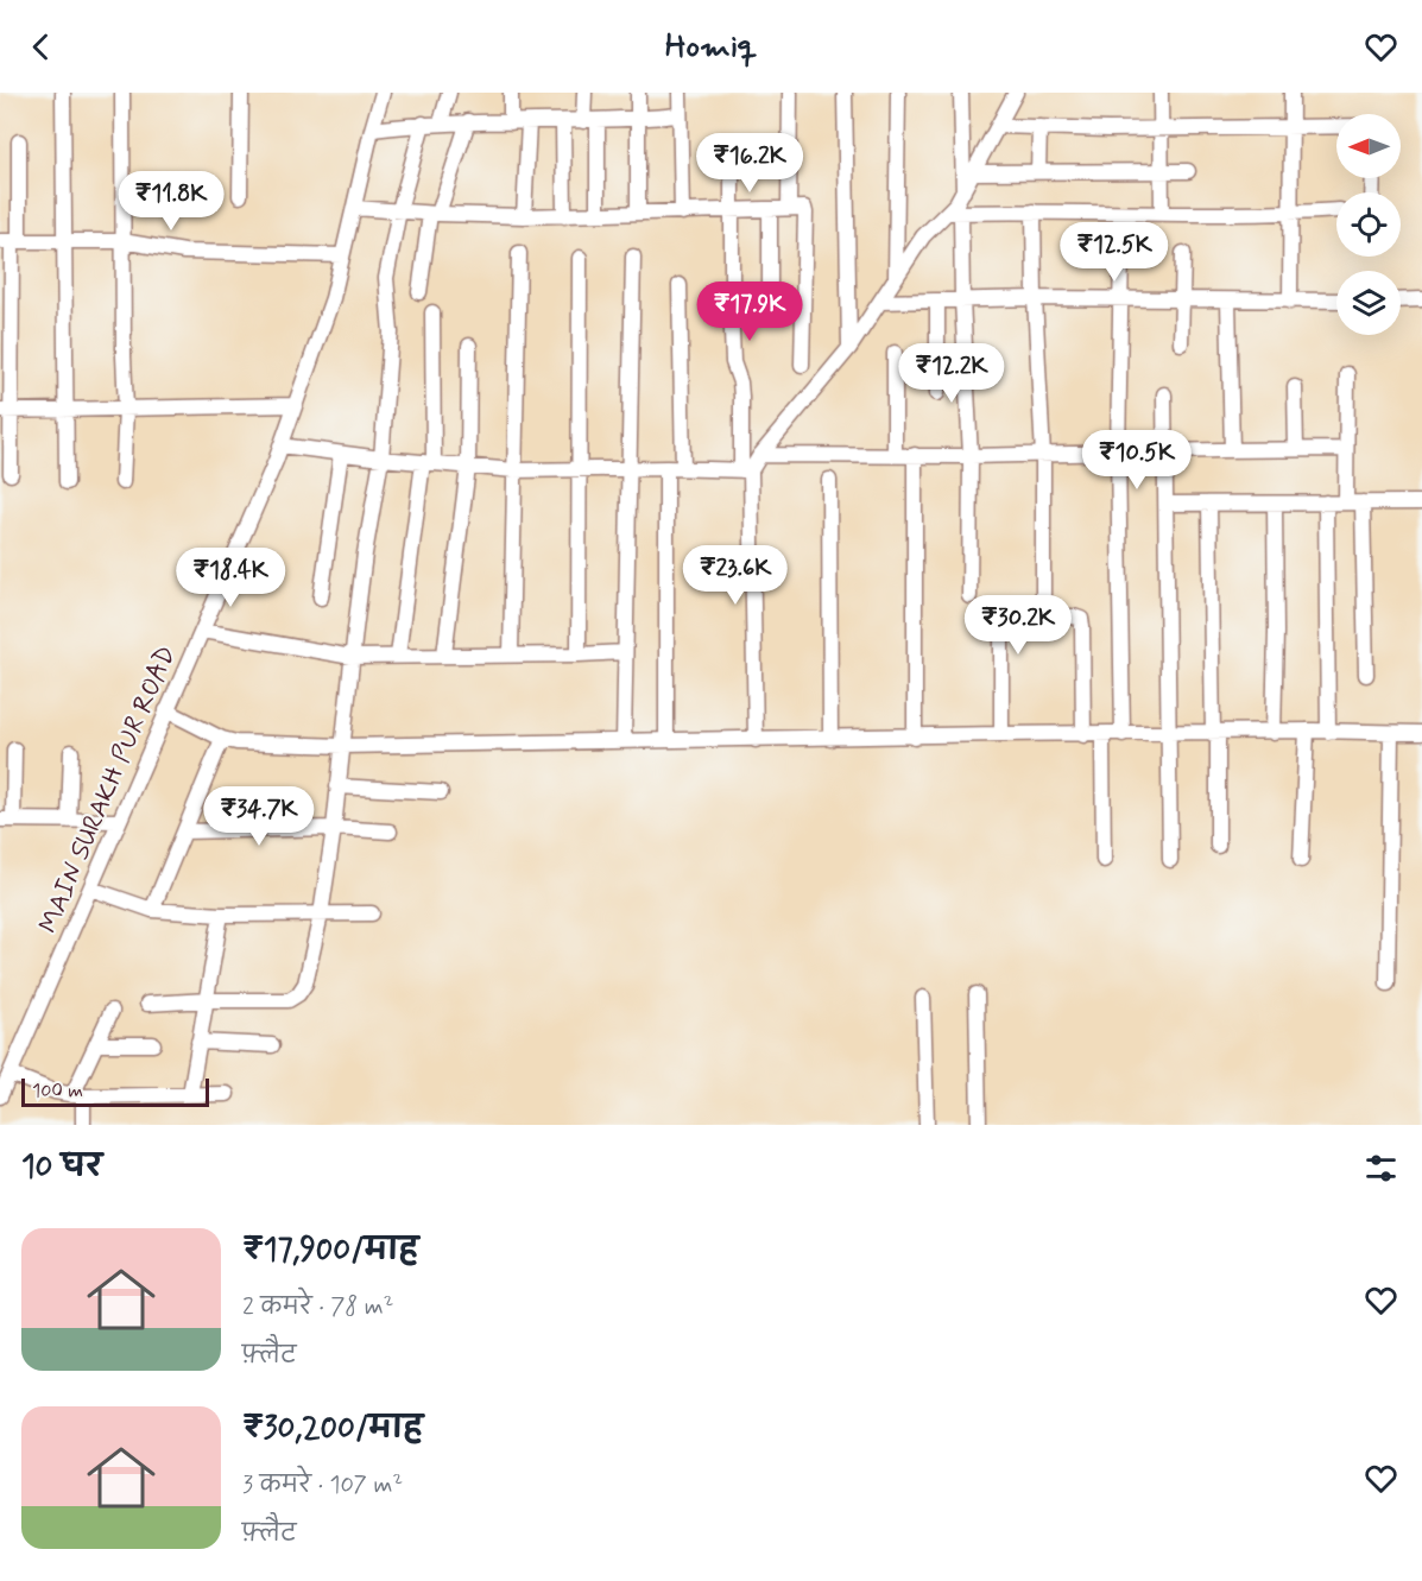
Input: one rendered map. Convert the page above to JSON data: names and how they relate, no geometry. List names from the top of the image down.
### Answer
{
  "streets": {
    "street": ["MAIN SURAKH PUR ROAD"]
  },
  "scale_bar": "100 m",
  "north": "left",
  "page": {
    "header": "Homiq",
    "price": [
      "₹16.2K",
      "₹11.8K",
      "₹12.5K",
      "₹17.9K",
      "₹12.2K",
      "₹10.5K",
      "₹23.6K",
      "₹18.4K",
      "₹30.2K",
      "₹34.7K"
    ],
    "scale": "100 m",
    "heading": "10 घर",
    "list": [
      {
        "name": "₹17,900/माह",
        "note": "2 कमरे · 78 m² · फ़्लैट"
      },
      {
        "name": "₹30,200/माह",
        "note": "3 कमरे · 107 m² · फ़्लैट"
      }
    ]
  }
}
